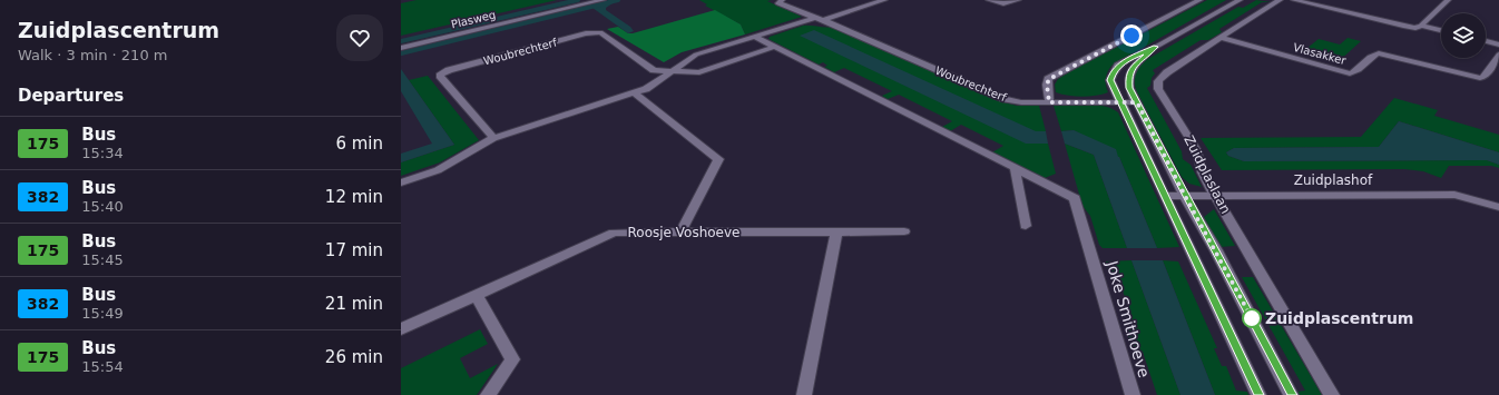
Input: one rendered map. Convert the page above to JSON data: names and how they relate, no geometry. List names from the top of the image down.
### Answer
{
  "streets": {
    "street": [
      "Plasweg",
      "Woubrechterf",
      "Vlasakker",
      "Zuidplaslaan",
      "Zuidplashof",
      "Roosje Voshoeve",
      "Joke Smithoeve"
    ]
  },
  "crossings": [
    ["Woubrechterf", "Zuidplaslaan"],
    ["Vlasakker", "Zuidplaslaan"],
    ["Zuidplaslaan", "Zuidplashof"]
  ],
  "places": ["Zuidplascentrum"],
  "lines": ["bus line 175"],
  "page": {
    "heading": [
      ["Zuidplascentrum", "Walk · 3 min · 210 m"],
      "Departures"
    ],
    "list": [
      {
        "mark": "175",
        "name": "Bus",
        "note": "15:34",
        "value": "6 min"
      },
      {
        "mark": "382",
        "name": "Bus",
        "note": "15:40",
        "value": "12 min"
      },
      {
        "mark": "175",
        "name": "Bus",
        "note": "15:45",
        "value": "17 min"
      },
      {
        "mark": "382",
        "name": "Bus",
        "note": "15:49",
        "value": "21 min"
      },
      {
        "mark": "175",
        "name": "Bus",
        "note": "15:54",
        "value": "26 min"
      }
    ]
  }
}
